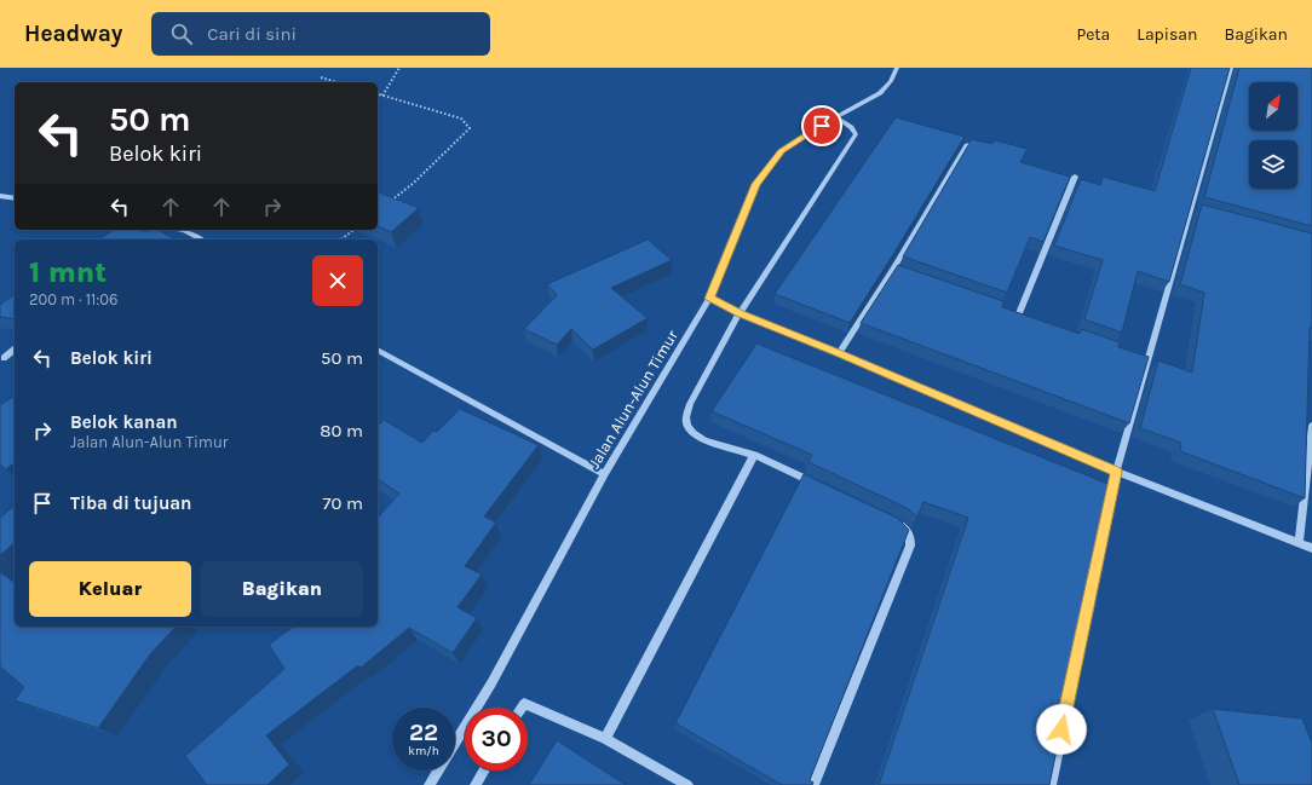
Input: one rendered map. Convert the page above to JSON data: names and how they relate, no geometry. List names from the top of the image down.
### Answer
{
  "streets": {
    "street": ["Jalan Alun-Alun Timur"]
  },
  "north": "top right",
  "page": {
    "header": "Headway",
    "search": "Cari di sini",
    "nav": ["Peta", "Lapisan", "Bagikan"],
    "turn": ["50 m", "Belok kiri"],
    "heading": ["1 mnt", "200 m · 11:06"],
    "list": [
      {
        "name": "Belok kiri",
        "value": "50 m"
      },
      {
        "name": "Belok kanan",
        "note": "Jalan Alun-Alun Timur",
        "value": "80 m"
      },
      {
        "name": "Tiba di tujuan",
        "value": "70 m"
      }
    ],
    "buttons": ["Keluar", "Bagikan"],
    "speed": "22 km/h",
    "limit": "30"
  }
}
